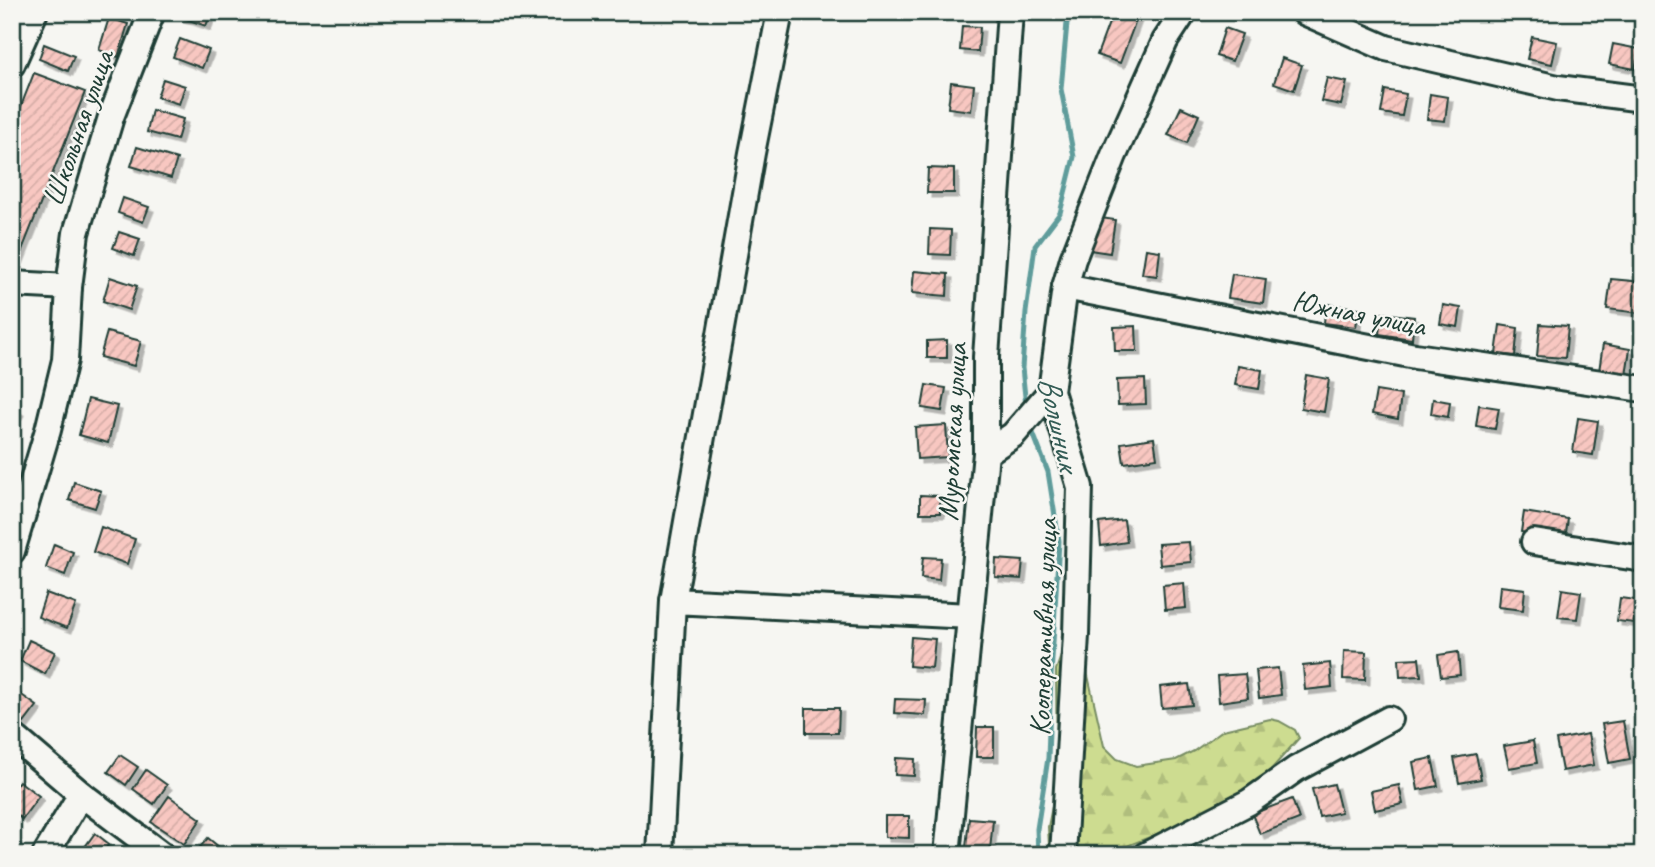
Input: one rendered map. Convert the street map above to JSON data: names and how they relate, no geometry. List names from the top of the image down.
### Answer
{
  "streets": {
    "street": [
      "Школьная улица",
      "Южная улица",
      "Муромская улица",
      "Кооперативная улица"
    ]
  },
  "crossings": [
    ["Южная улица", "Кооперативная улица"]
  ],
  "water": ["Волшник"]
}
